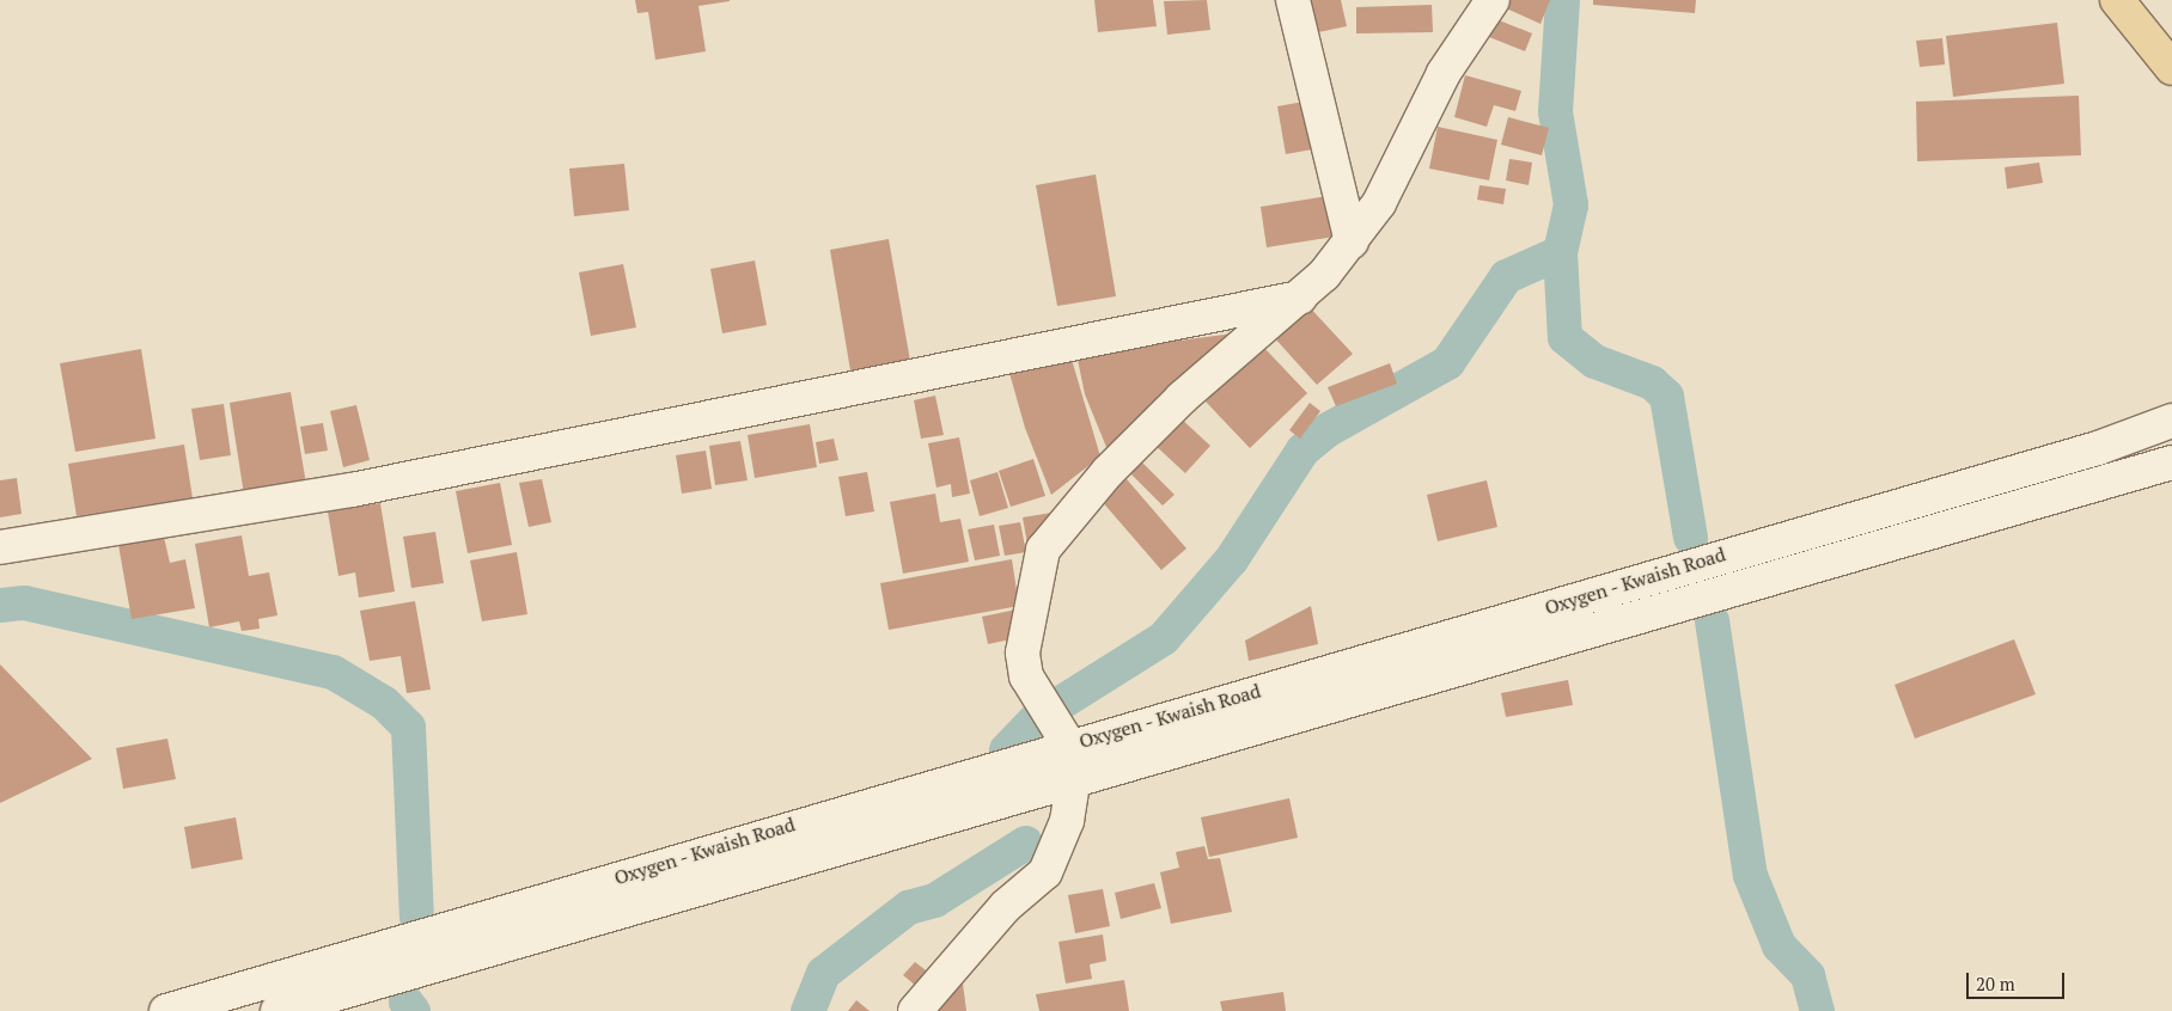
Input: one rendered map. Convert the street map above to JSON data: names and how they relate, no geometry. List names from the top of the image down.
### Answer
{
  "streets": {
    "main road": ["Oxygen - Kwaish Road"]
  },
  "scale_bar": "20 m"
}
